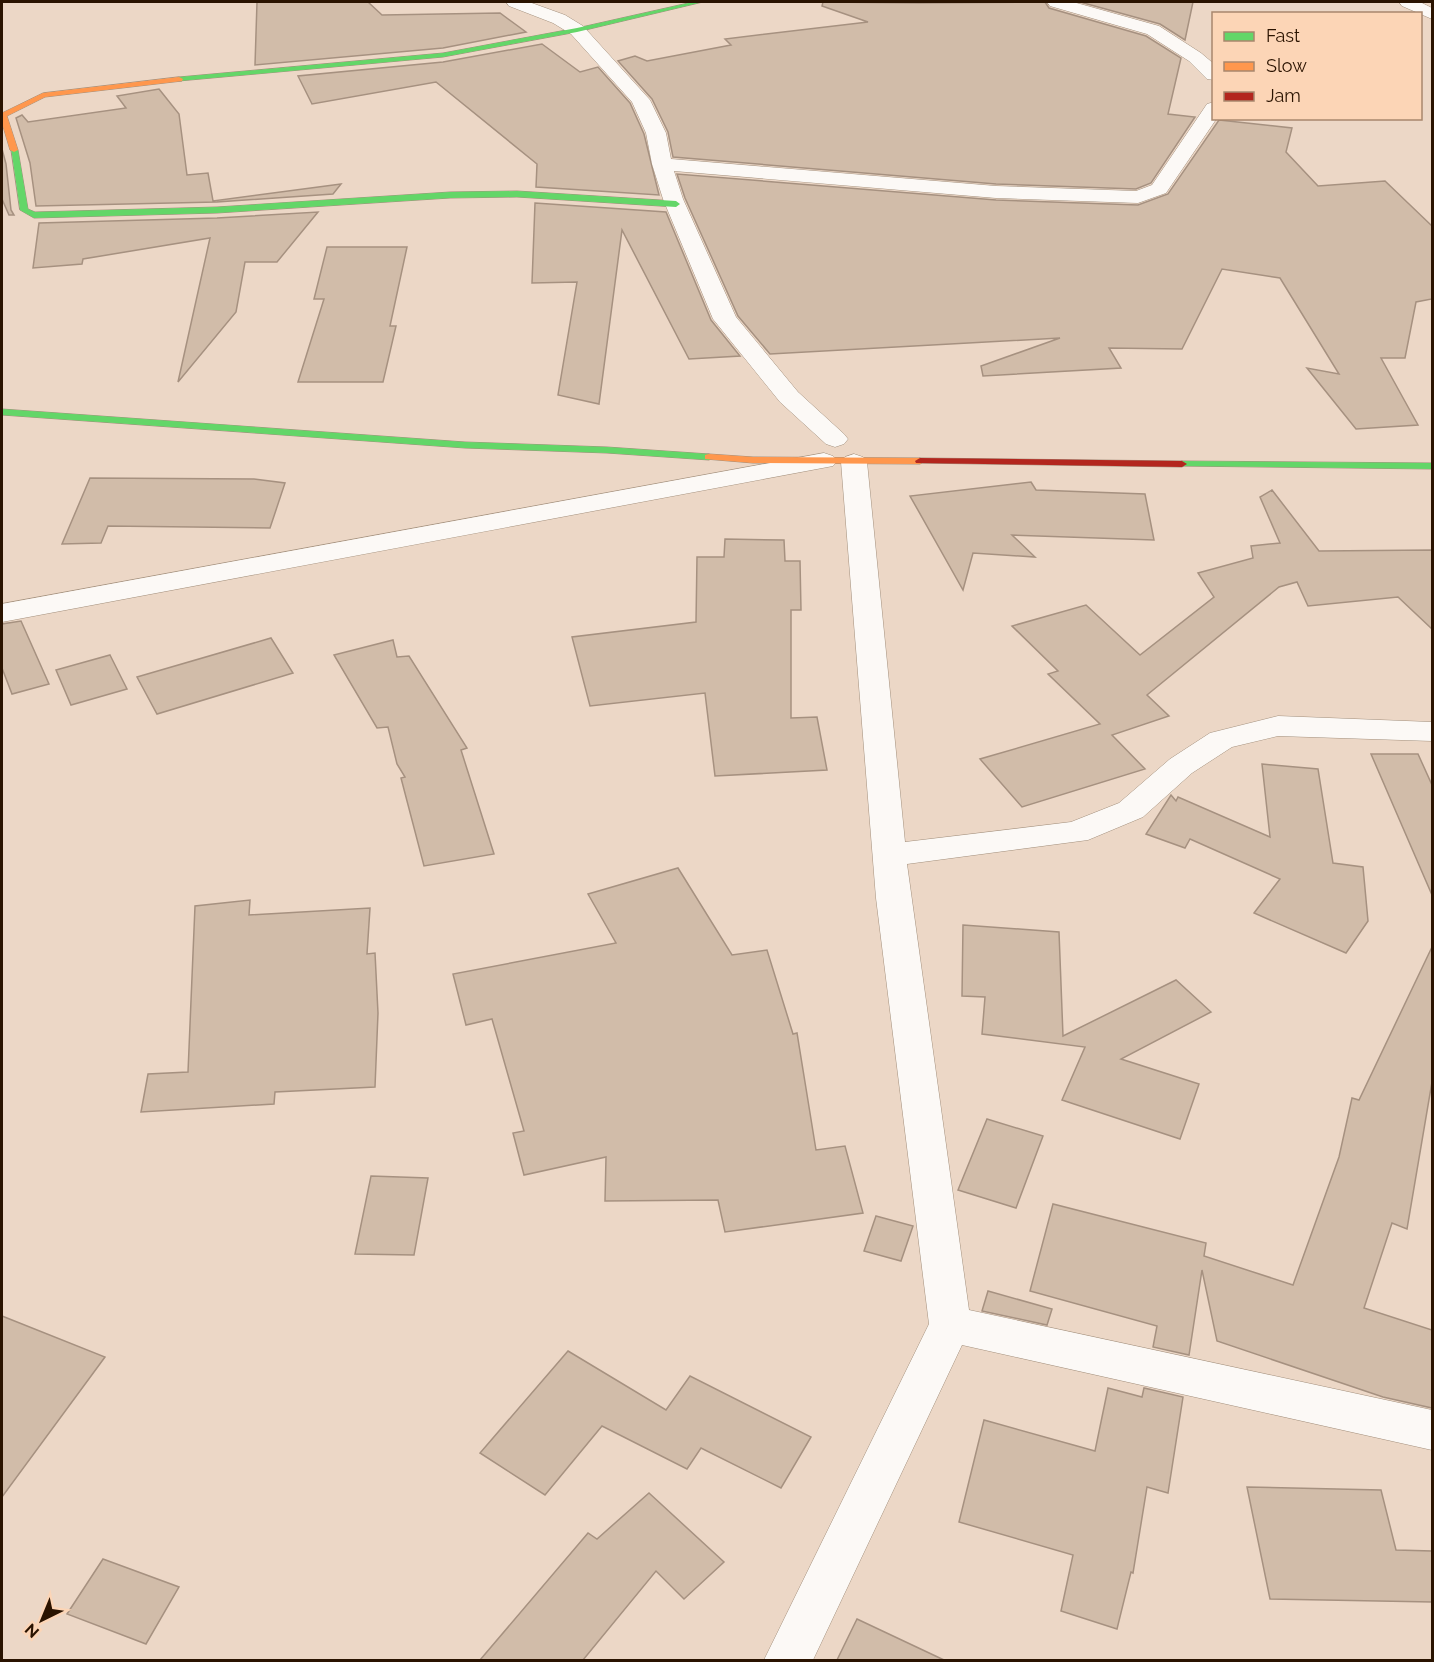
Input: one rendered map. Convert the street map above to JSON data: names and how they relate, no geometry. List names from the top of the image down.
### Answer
{
  "legend": ["Fast", "Slow", "Jam"],
  "north": "bottom left"
}
